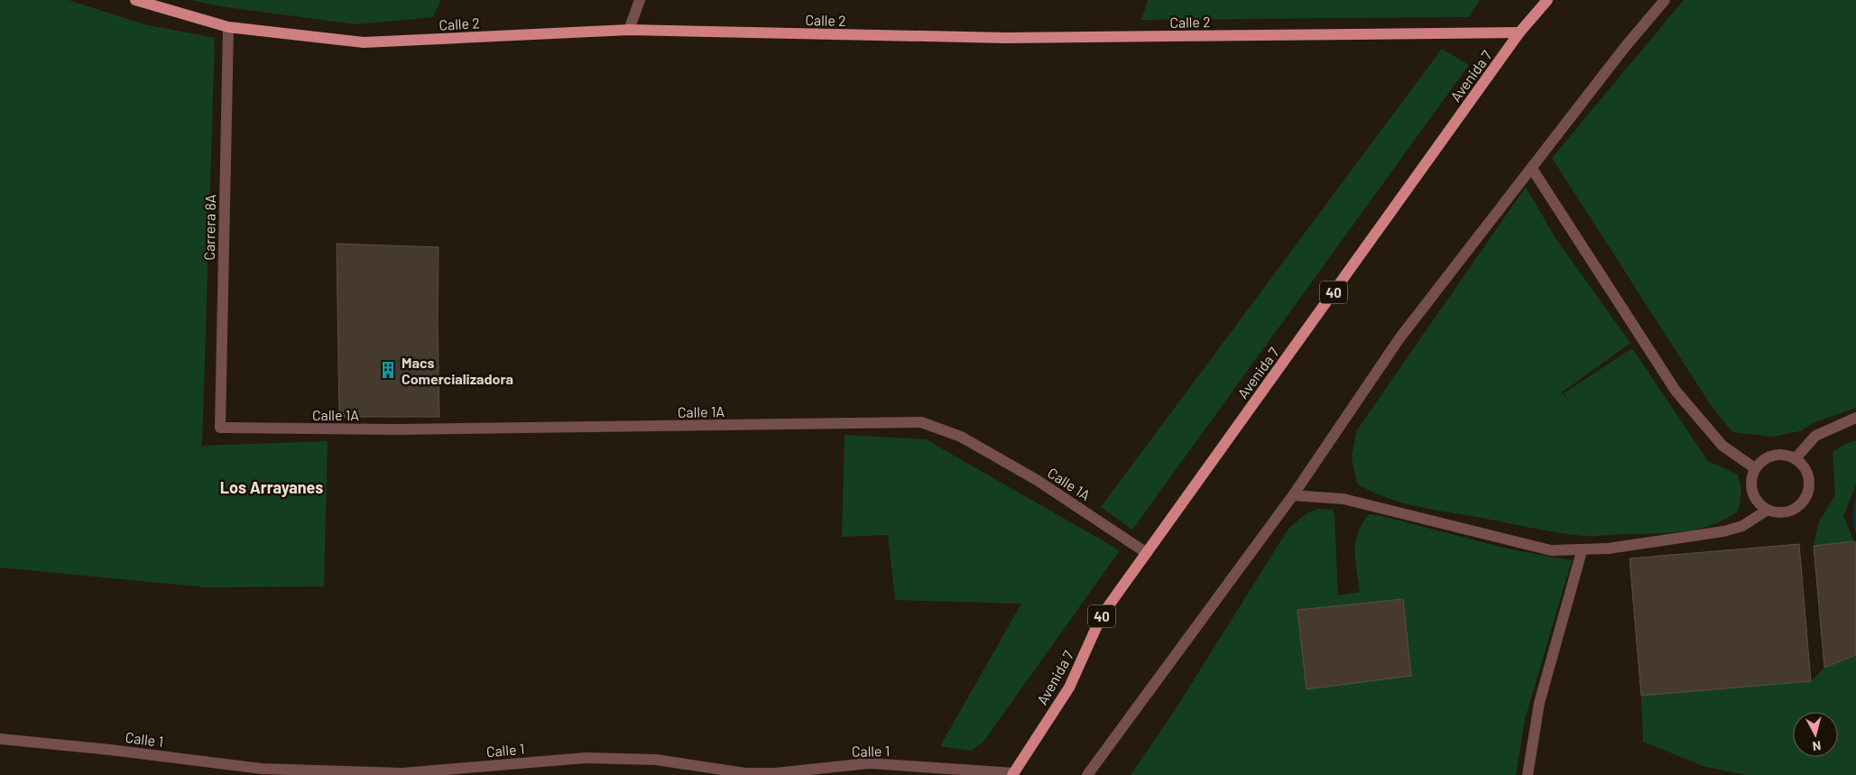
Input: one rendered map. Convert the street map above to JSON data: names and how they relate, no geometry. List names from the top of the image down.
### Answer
{
  "streets": {
    "main road": ["Calle 2", "Avenida 7", "40"],
    "street": ["Carrera 8A", "Calle 1A", "Calle 1"]
  },
  "crossings": [
    ["Calle 2", "Avenida 7"],
    ["Calle 2", "Carrera 8A"],
    ["Avenida 7", "Calle 1A"],
    ["Avenida 7", "Calle 1"],
    ["Carrera 8A", "Calle 1A"]
  ],
  "districts": ["Los Arrayanes"],
  "places": {
    "building": ["Macs Comercializadora"]
  },
  "north": "bottom"
}
